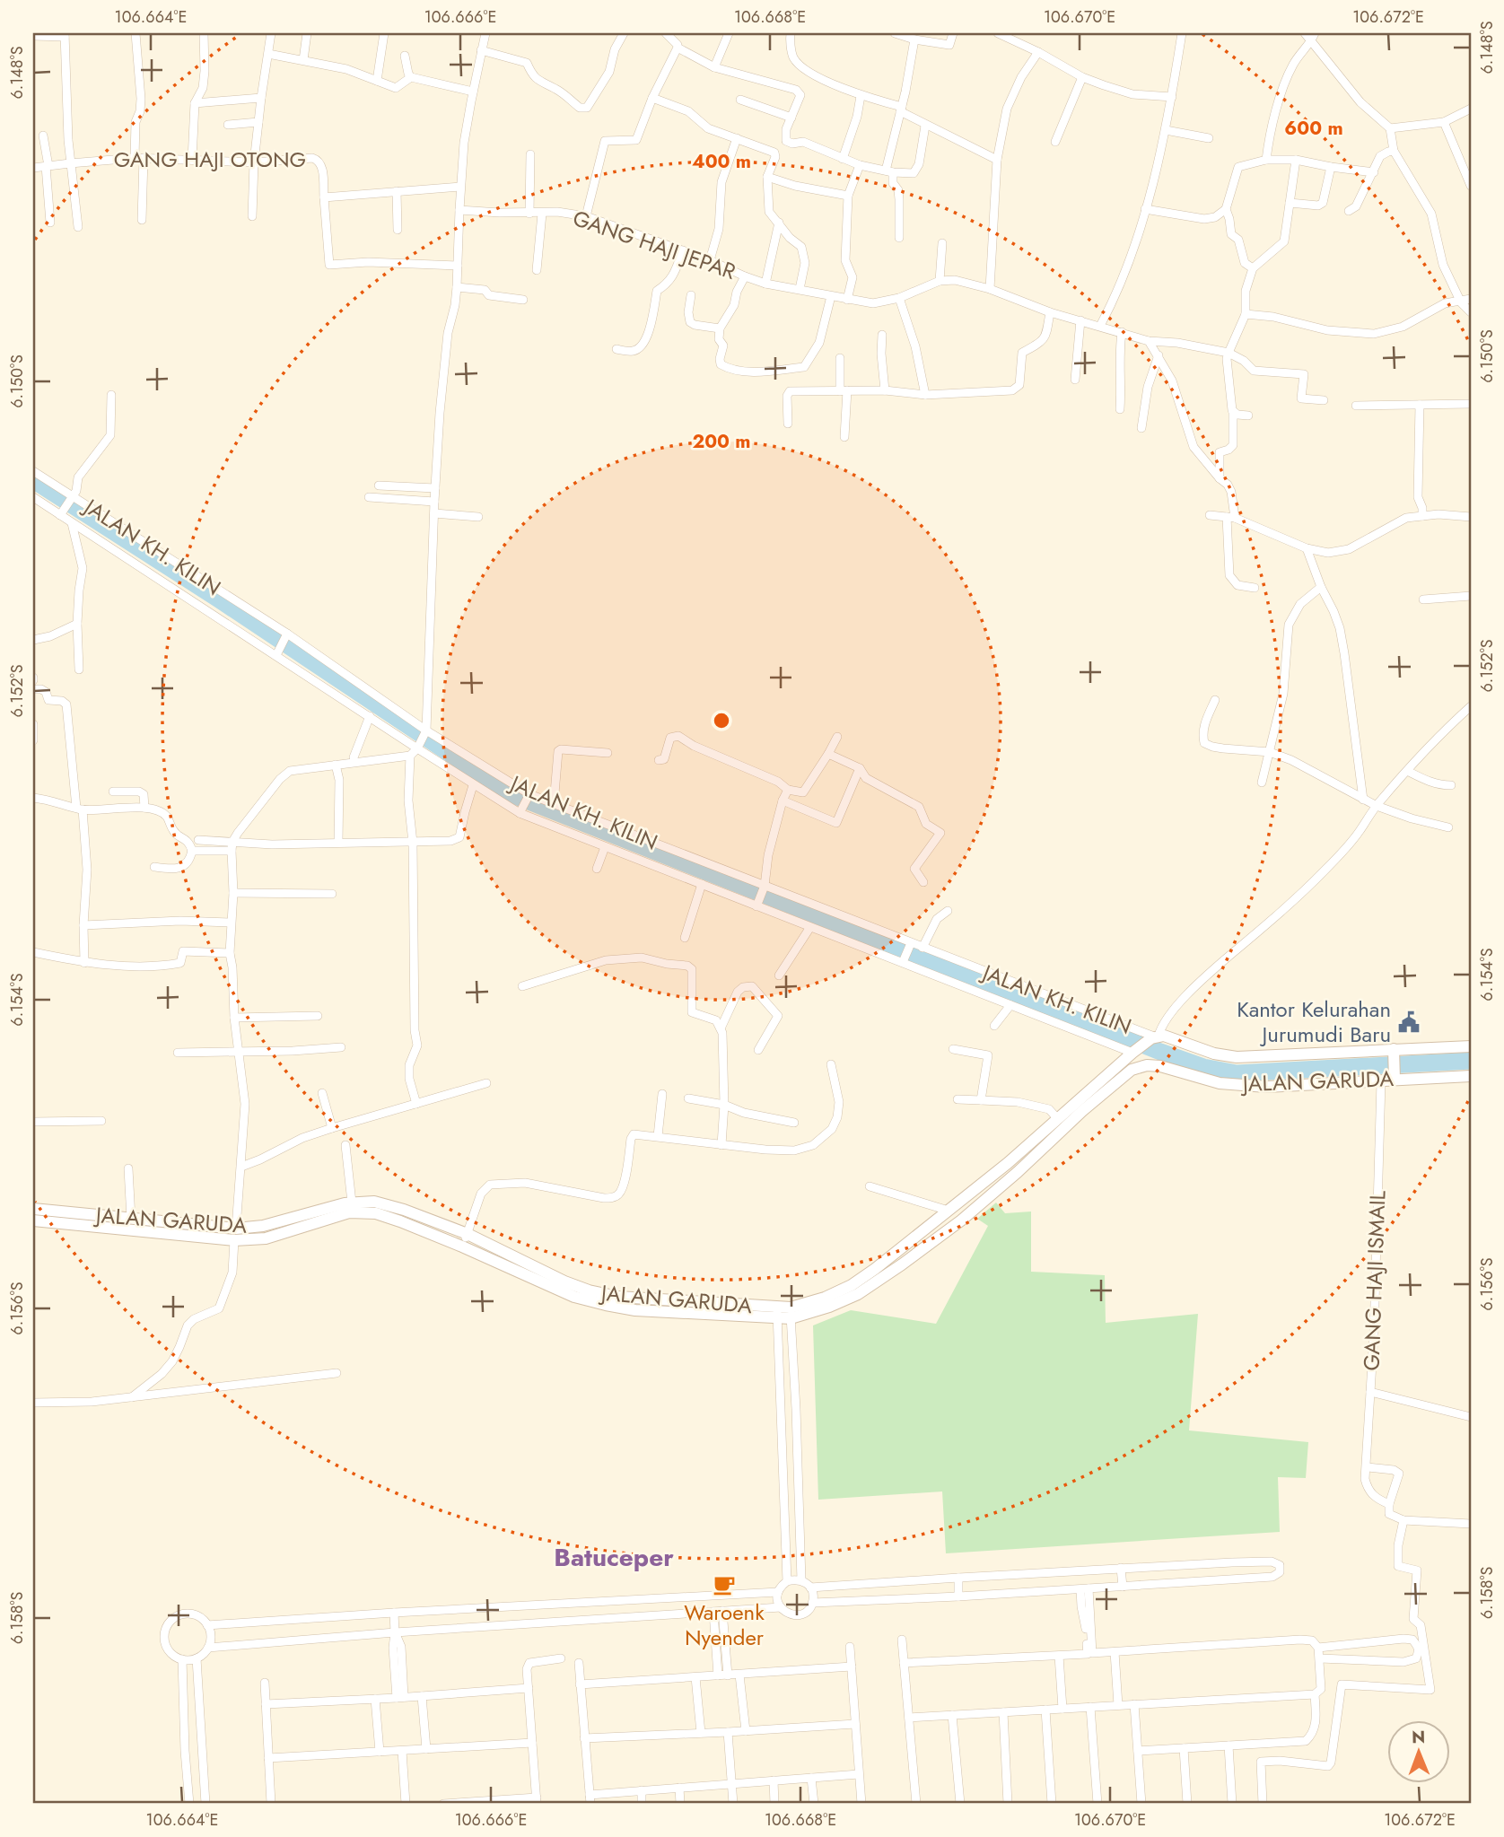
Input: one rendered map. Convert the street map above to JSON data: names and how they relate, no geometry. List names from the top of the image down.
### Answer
{
  "streets": {
    "main road": ["JALAN GARUDA"],
    "street": [
      "GANG HAJI OTONG",
      "GANG HAJI JEPAR",
      "JALAN KH. KILIN",
      "GANG HAJI ISMAIL"
    ]
  },
  "crossings": [
    ["JALAN KH. KILIN", "JALAN GARUDA"],
    ["JALAN GARUDA", "GANG HAJI ISMAIL"]
  ],
  "districts": ["Batuceper"],
  "places": {
    "public building": ["Kantor Kelurahan Jurumudi Baru"],
    "cafe": ["Waroenk Nyender"]
  },
  "north": "top",
  "coordinates": [
    "106.664°E",
    "106.666°E",
    "106.668°E",
    "106.670°E",
    "106.672°E",
    "6.148°S",
    "6.150°S",
    "6.152°S",
    "6.154°S",
    "6.156°S",
    "6.158°S"
  ],
  "rings": ["600 m", "400 m", "200 m"]
}
